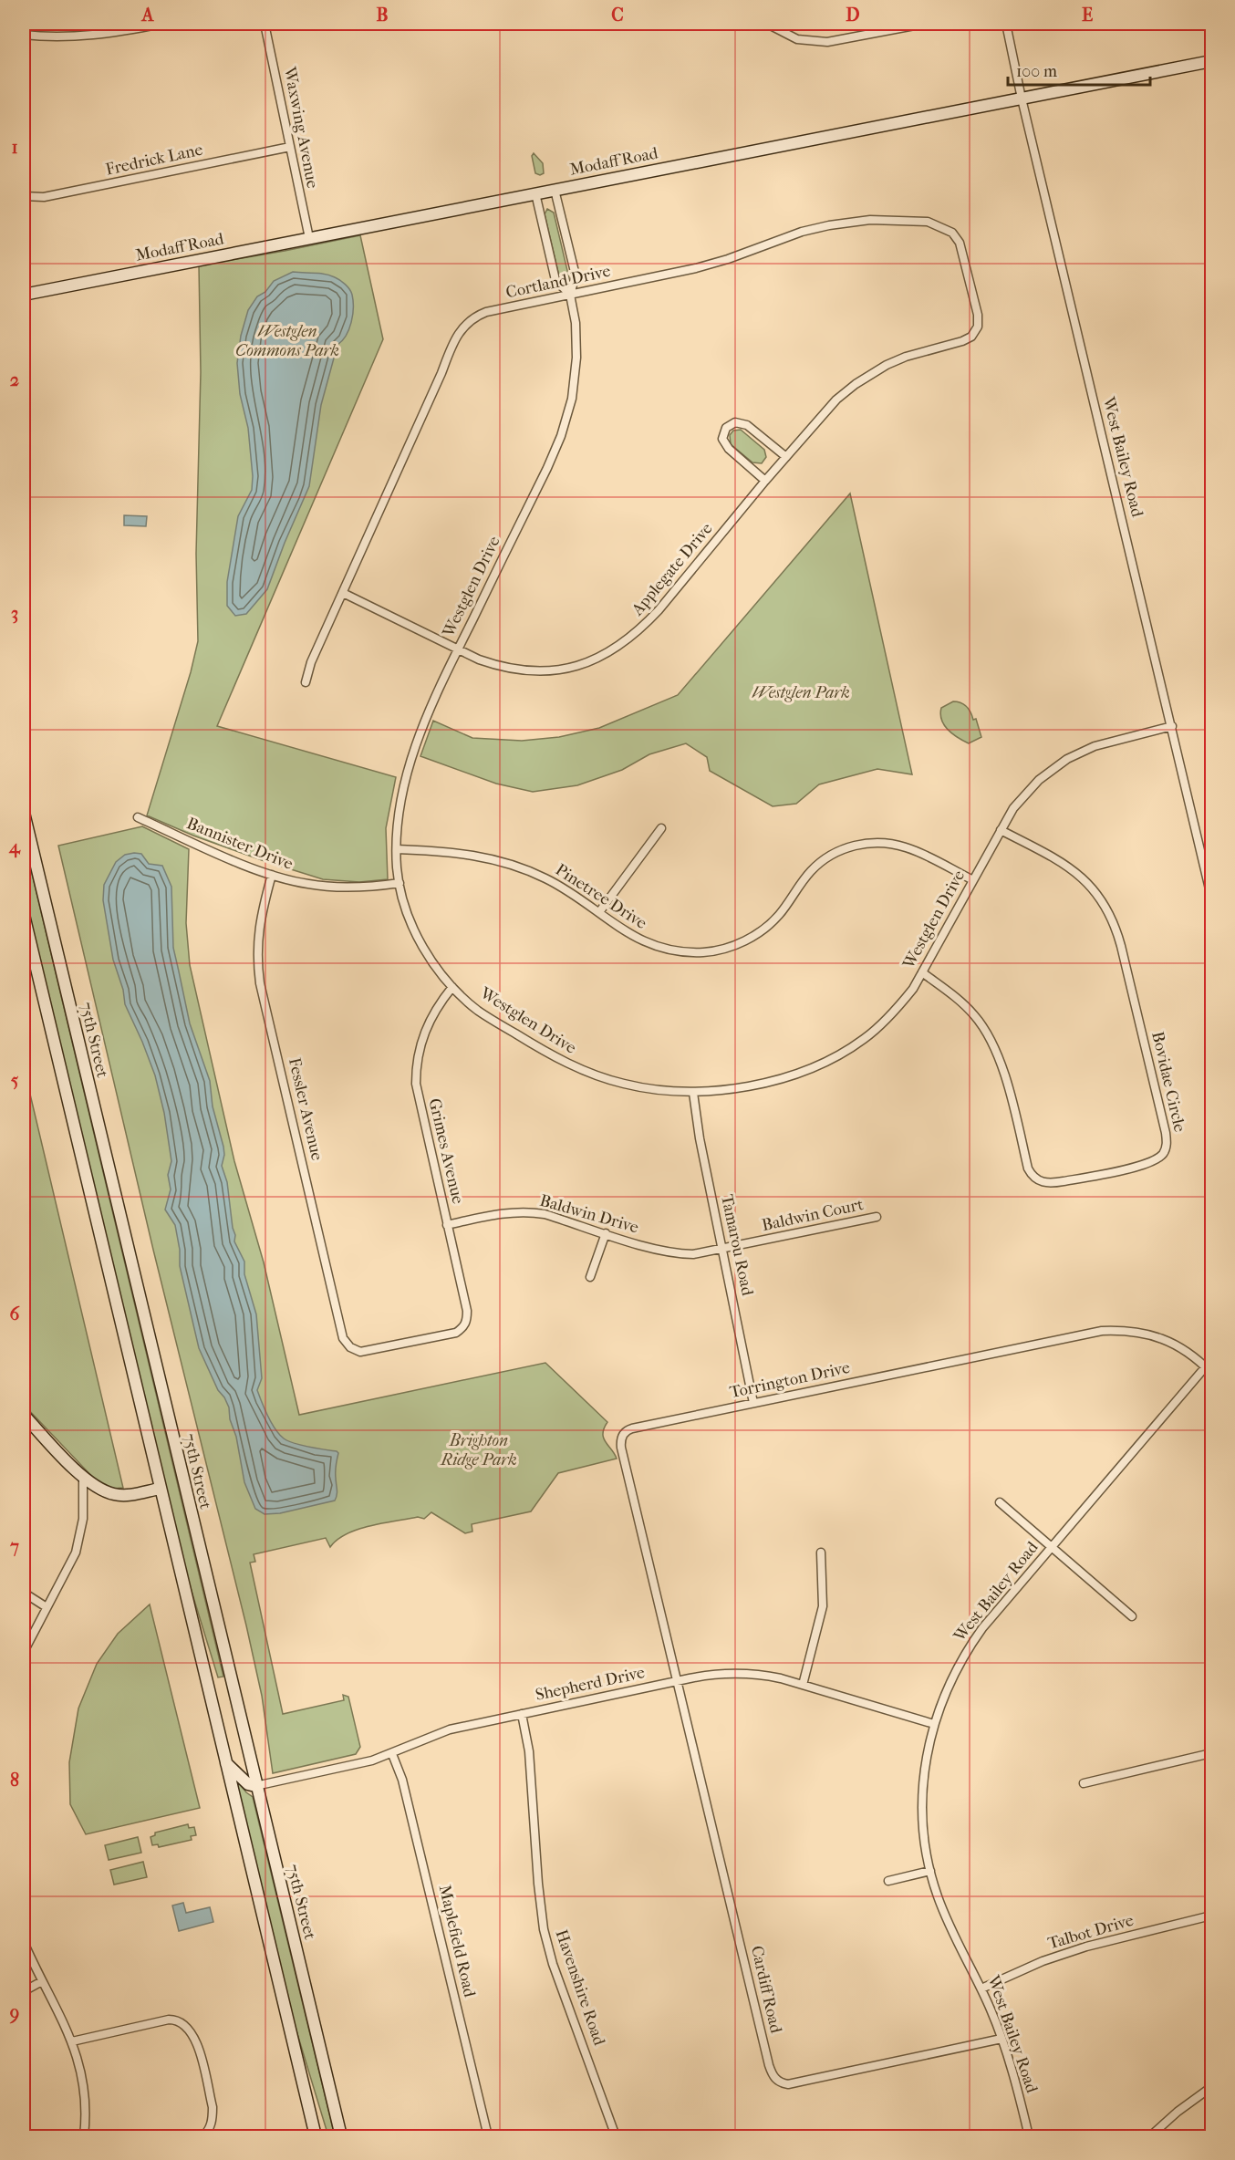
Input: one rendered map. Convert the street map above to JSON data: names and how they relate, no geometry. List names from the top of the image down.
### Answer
{
  "streets": {
    "main road": ["Modaff Road", "75th Street"],
    "street": [
      "Waxwing Avenue",
      "Fredrick Lane",
      "Cortland Drive",
      "West Bailey Road",
      "Applegate Drive",
      "Westglen Drive",
      "Bannister Drive",
      "Pinetree Drive",
      "Bovidae Circle",
      "Fessler Avenue",
      "Grimes Avenue",
      "Baldwin Drive",
      "Baldwin Court",
      "Tamarou Road",
      "Torrington Drive",
      "Shepherd Drive",
      "Talbot Drive",
      "Maplefield Road",
      "Havenshire Road",
      "Cardiff Road"
    ]
  },
  "crossings": [
    ["Waxwing Avenue", "Fredrick Lane"],
    ["Waxwing Avenue", "Modaff Road"],
    ["Modaff Road", "West Bailey Road"],
    ["Modaff Road", "Westglen Drive"],
    ["Cortland Drive", "Applegate Drive"],
    ["Cortland Drive", "Westglen Drive"],
    ["West Bailey Road", "Westglen Drive"],
    ["West Bailey Road", "Torrington Drive"],
    ["West Bailey Road", "Shepherd Drive"],
    ["West Bailey Road", "Talbot Drive"],
    ["West Bailey Road", "Cardiff Road"],
    ["Applegate Drive", "Westglen Drive"],
    ["Westglen Drive", "Bannister Drive"],
    ["Westglen Drive", "Pinetree Drive"],
    ["Westglen Drive", "Bovidae Circle"],
    ["Westglen Drive", "Grimes Avenue"],
    ["Westglen Drive", "Tamarou Road"],
    ["Bannister Drive", "Fessler Avenue"],
    ["75th Street", "Shepherd Drive"],
    ["Fessler Avenue", "Grimes Avenue"],
    ["Grimes Avenue", "Baldwin Drive"],
    ["Baldwin Drive", "Baldwin Court"],
    ["Baldwin Drive", "Tamarou Road"],
    ["Baldwin Court", "Tamarou Road"],
    ["Tamarou Road", "Torrington Drive"],
    ["Torrington Drive", "Shepherd Drive"],
    ["Torrington Drive", "Cardiff Road"],
    ["Shepherd Drive", "Maplefield Road"],
    ["Shepherd Drive", "Havenshire Road"],
    ["Shepherd Drive", "Cardiff Road"]
  ],
  "parks": ["Westglen Commons Park", "Westglen Park", "Brighton Ridge Park"],
  "scale_bar": "100 m",
  "grid": {
    "columns": [
      "A",
      "B",
      "C",
      "D",
      "E"
    ],
    "rows": [
      "1",
      "2",
      "3",
      "4",
      "5",
      "6",
      "7",
      "8",
      "9"
    ]
  }
}
